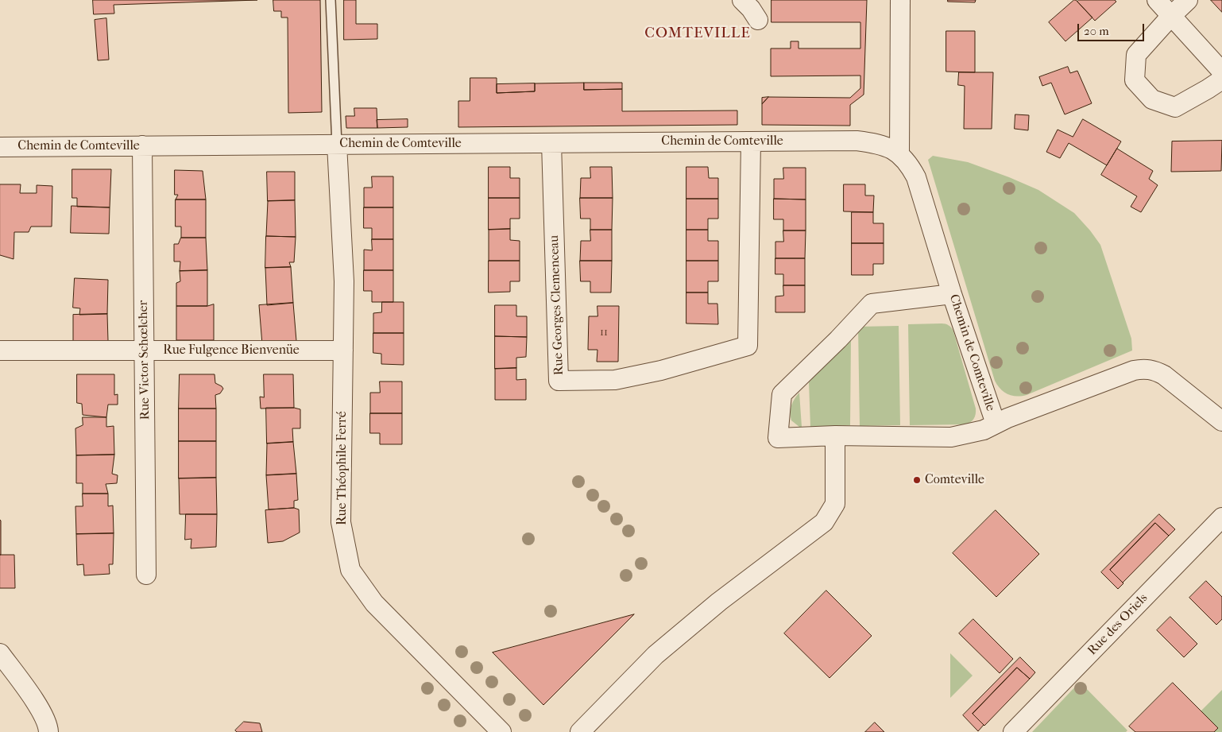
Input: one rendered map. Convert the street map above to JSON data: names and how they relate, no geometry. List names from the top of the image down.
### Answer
{
  "streets": {
    "street": [
      "Chemin de Comteville",
      "Rue Georges Clemenceau",
      "Rue Fulgence Bienvenüe",
      "Rue Victor Schœlcher",
      "Rue Théophile Ferré",
      "Rue des Oriels"
    ]
  },
  "crossings": [
    ["Chemin de Comteville", "Rue Georges Clemenceau"],
    ["Chemin de Comteville", "Rue Victor Schœlcher"],
    ["Chemin de Comteville", "Rue Théophile Ferré"],
    ["Rue Fulgence Bienvenüe", "Rue Victor Schœlcher"],
    ["Rue Fulgence Bienvenüe", "Rue Théophile Ferré"]
  ],
  "districts": ["COMTEVILLE"],
  "places": ["Comteville"],
  "house_numbers": ["11"],
  "scale_bar": "20 m"
}
